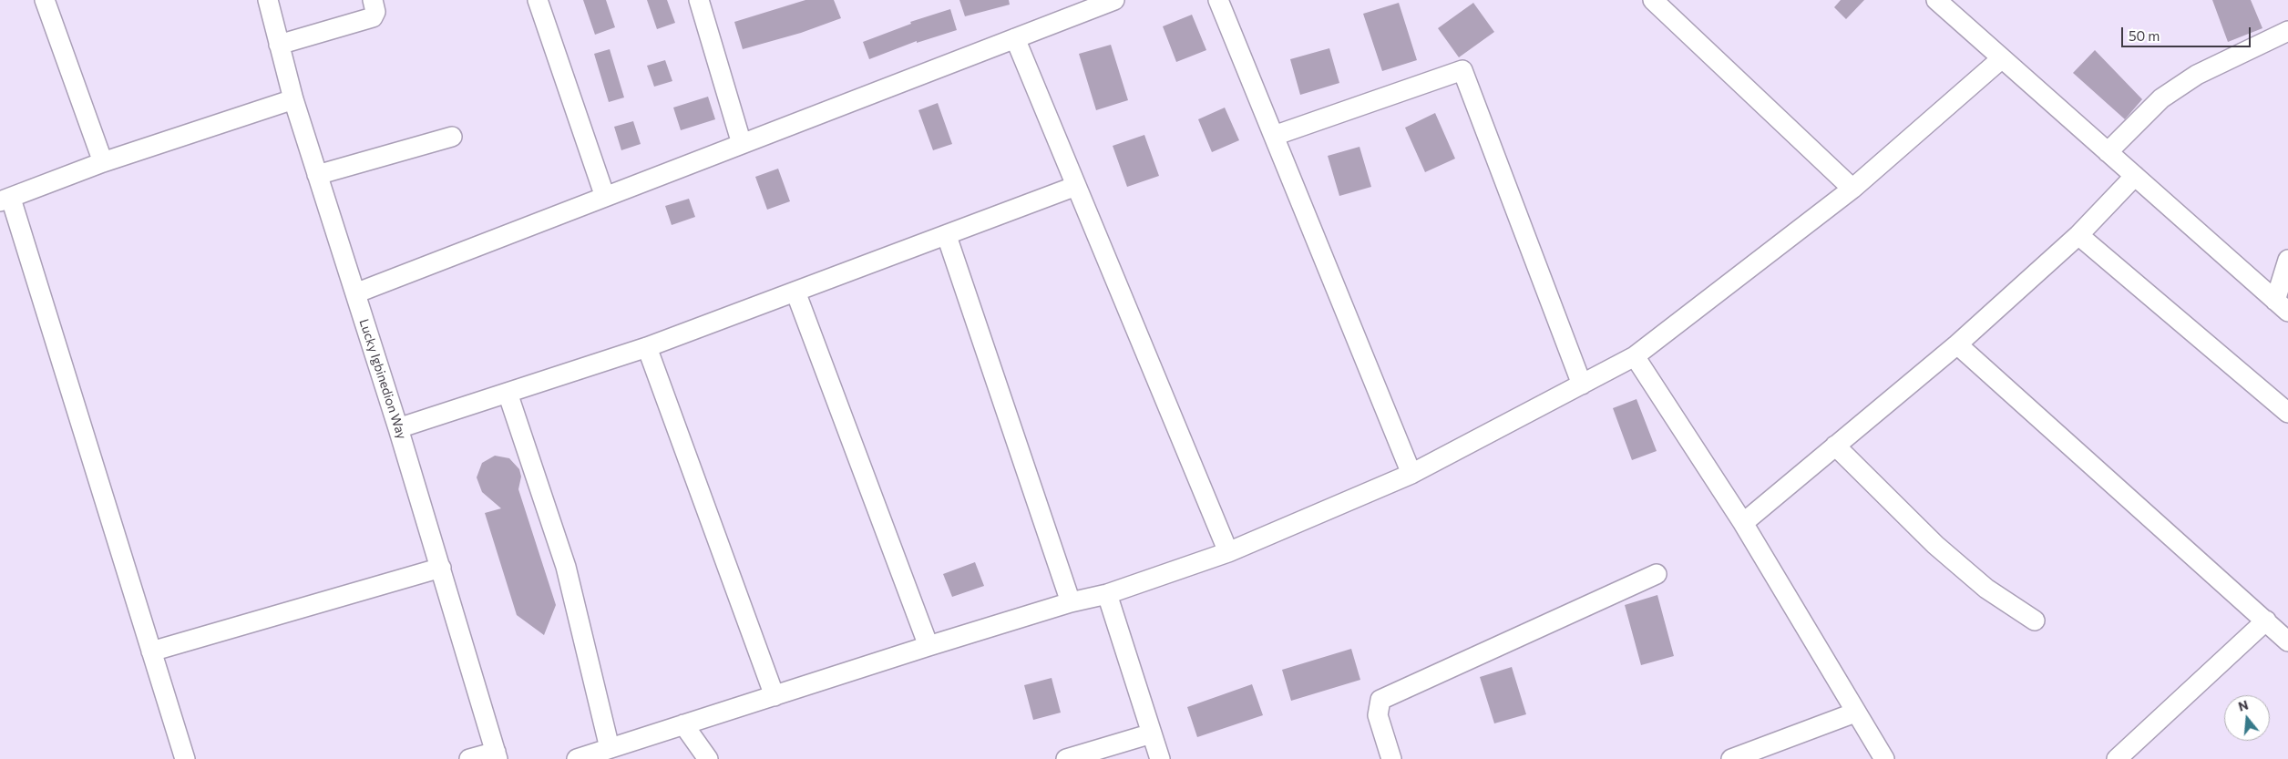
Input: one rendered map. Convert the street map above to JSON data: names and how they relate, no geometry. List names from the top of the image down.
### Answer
{
  "streets": {
    "street": ["Lucky Igbinedion Way"]
  },
  "scale_bar": "50 m",
  "north": "top"
}
